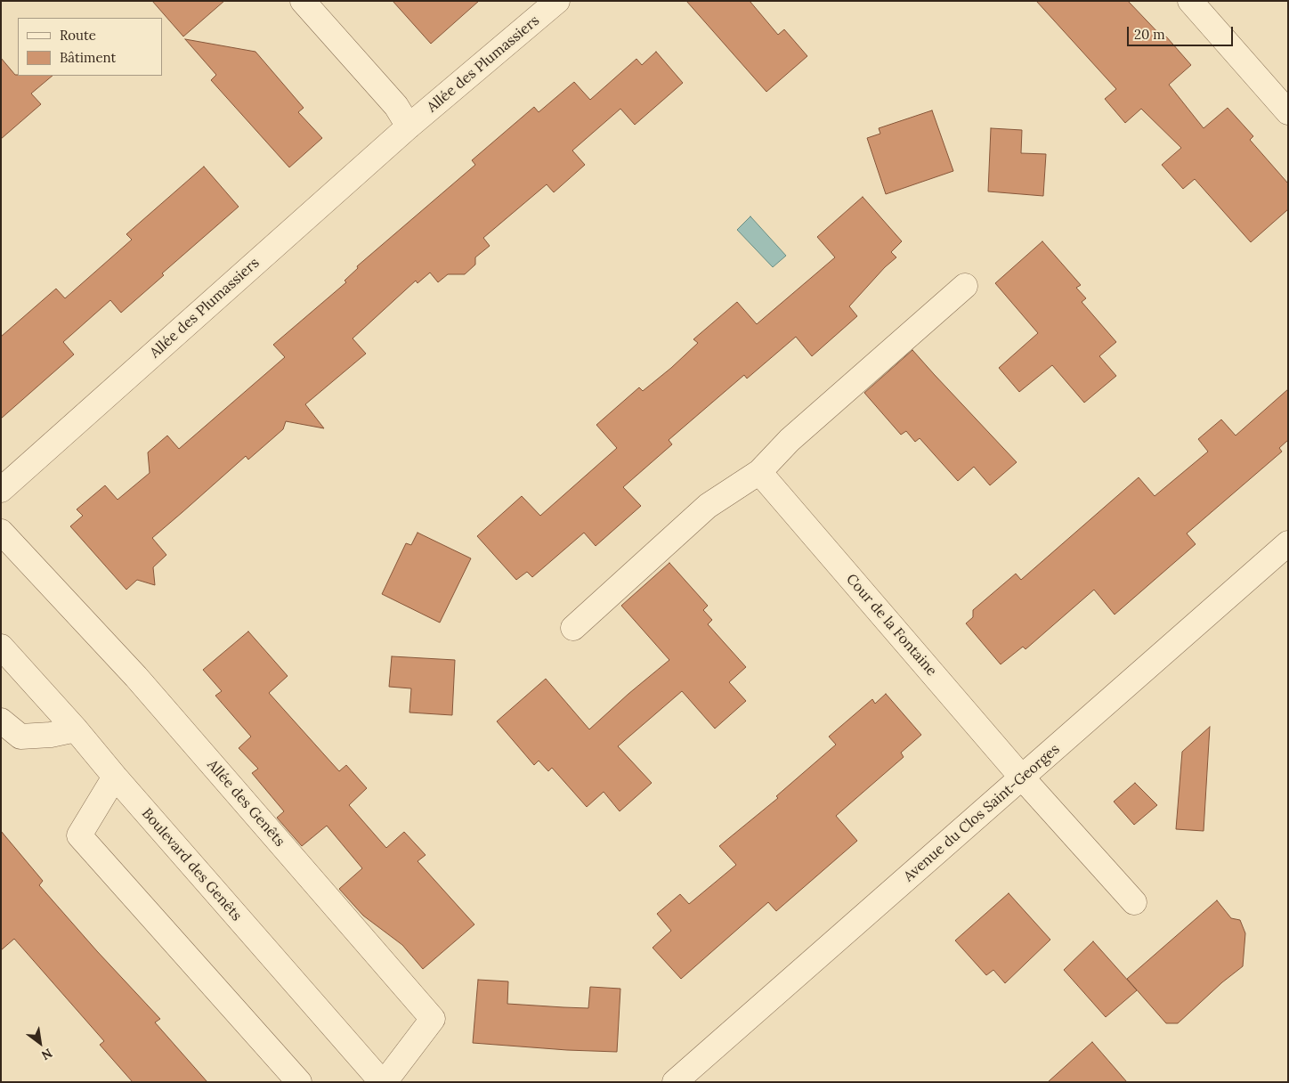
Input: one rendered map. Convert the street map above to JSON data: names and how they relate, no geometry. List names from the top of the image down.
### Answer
{
  "streets": {
    "street": [
      "Allée des Plumassiers",
      "Cour de la Fontaine",
      "Allée des Genêts",
      "Avenue du Clos Saint-Georges",
      "Boulevard des Genêts"
    ]
  },
  "crossings": [
    ["Cour de la Fontaine", "Avenue du Clos Saint-Georges"],
    ["Allée des Genêts", "Boulevard des Genêts"]
  ],
  "legend": ["Route", "Bâtiment"],
  "scale_bar": "20 m",
  "north": "bottom right"
}
